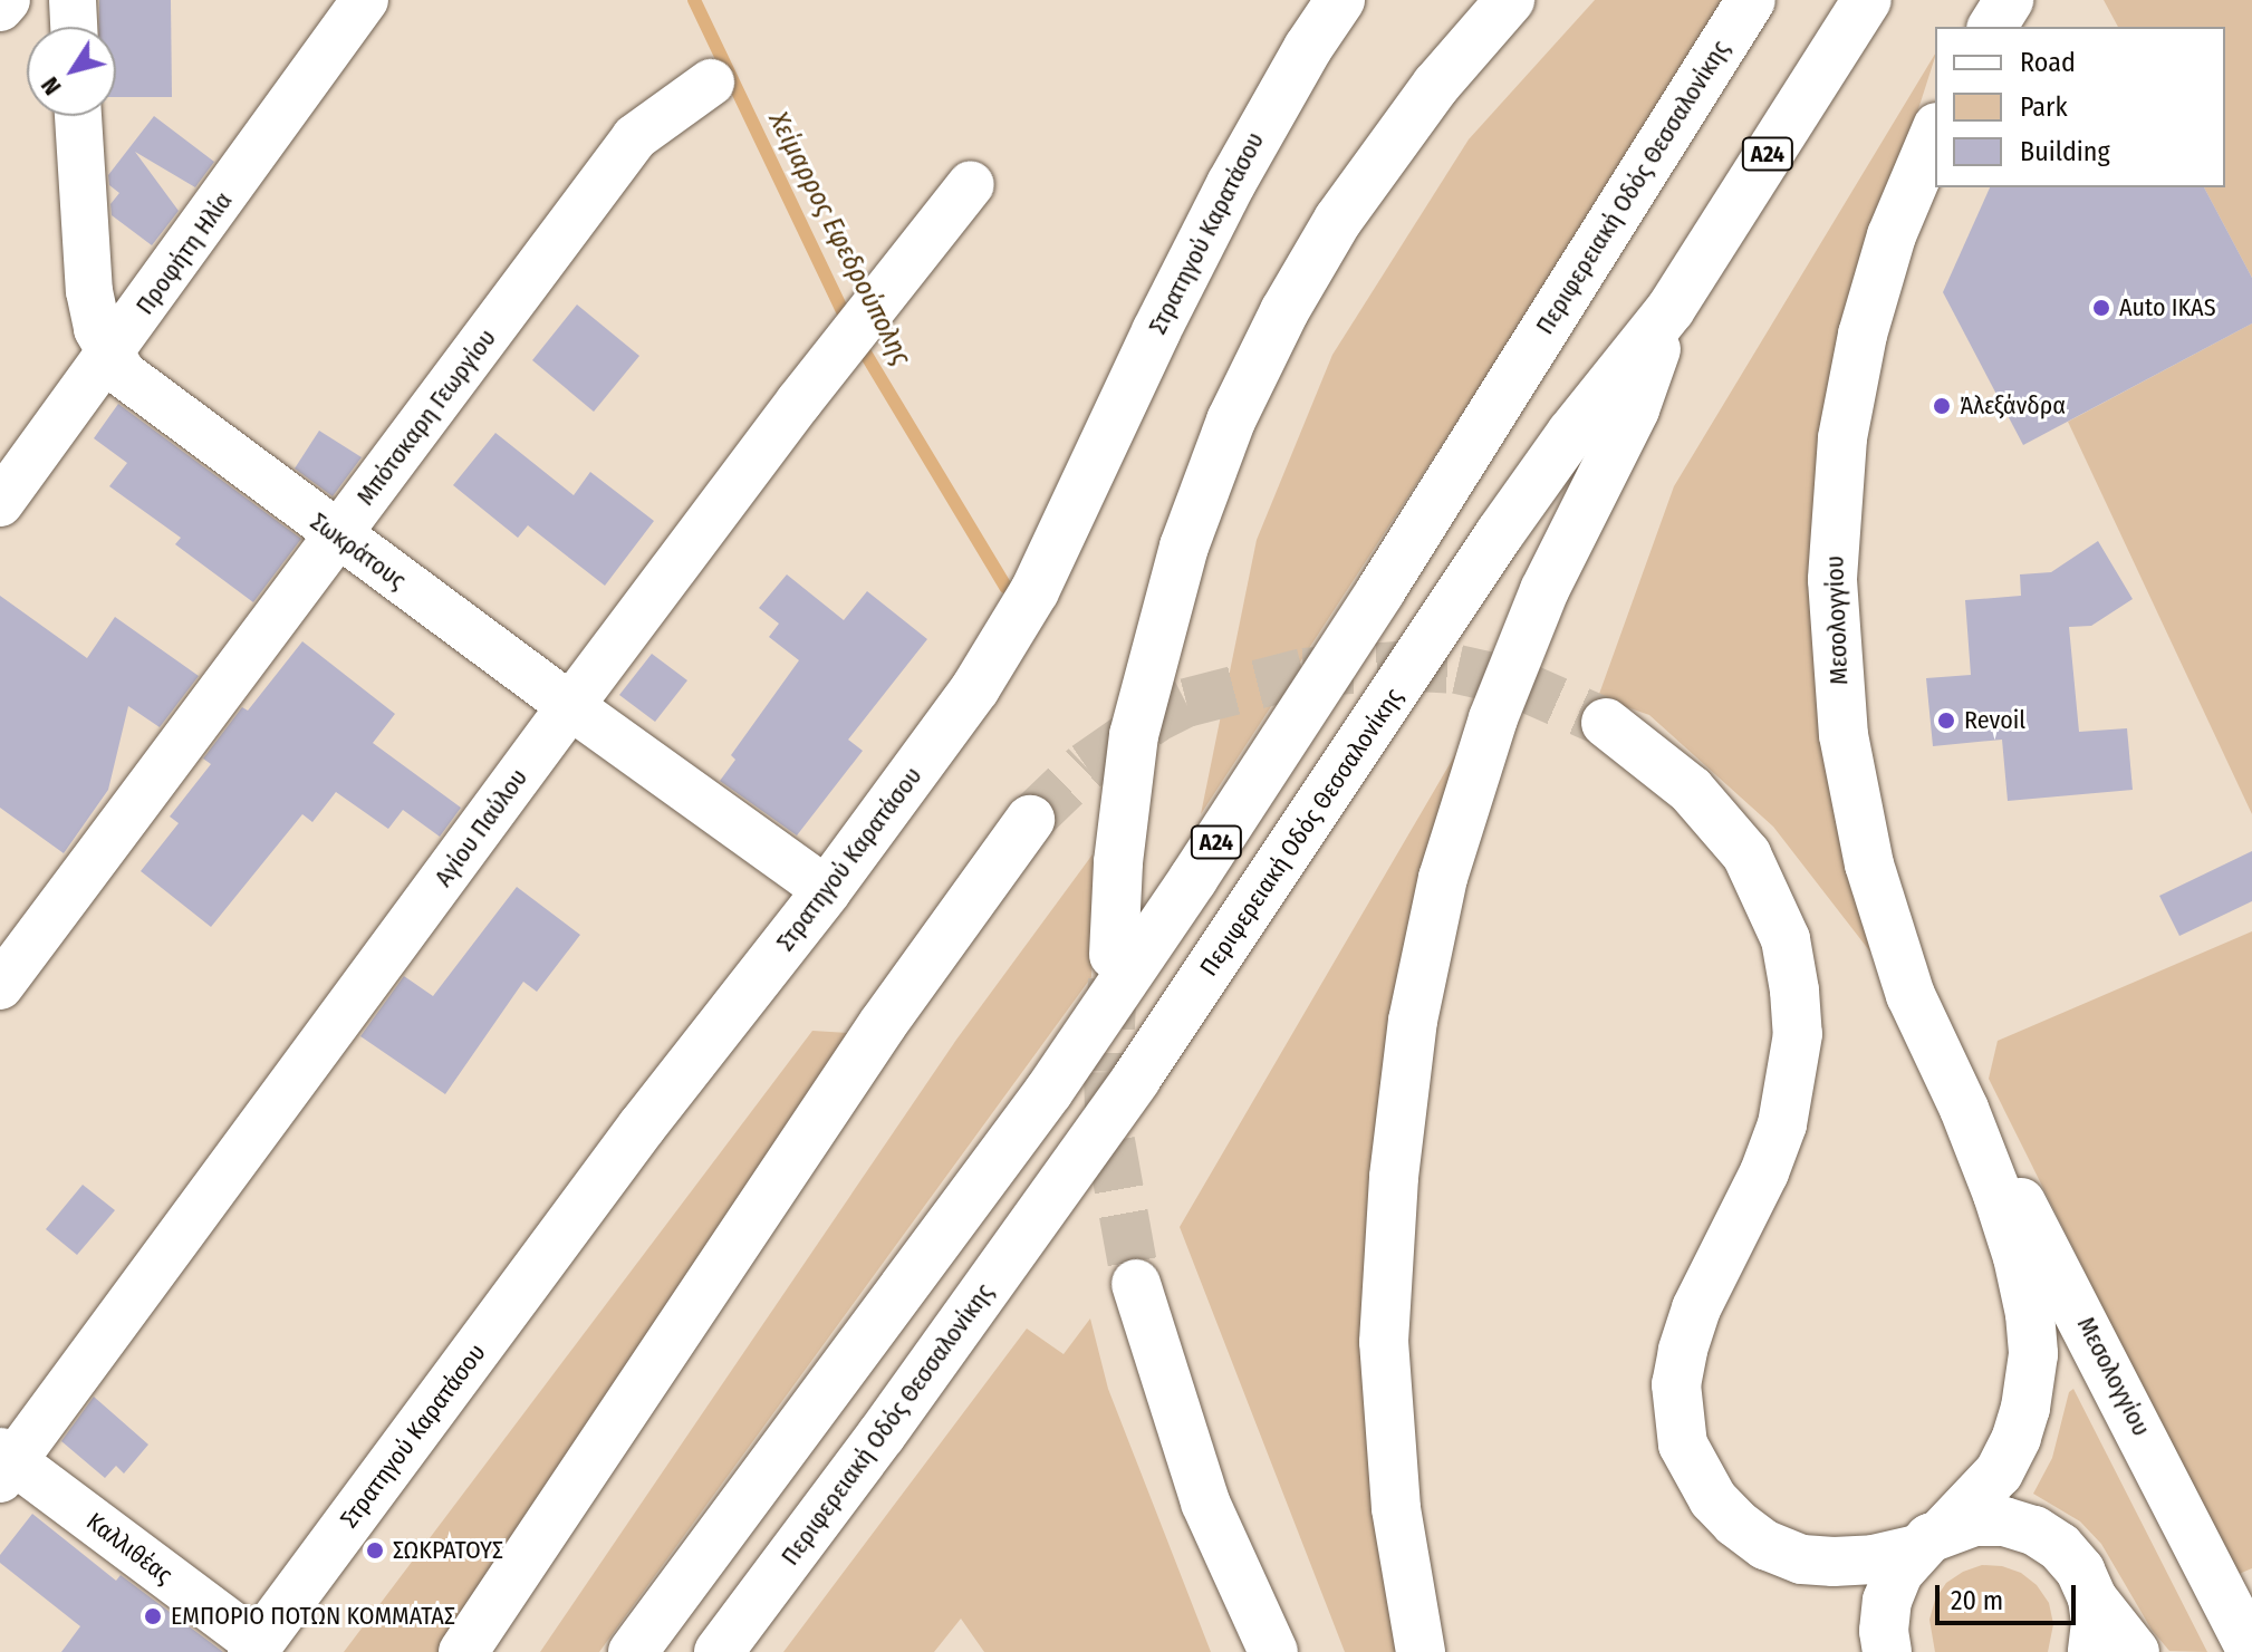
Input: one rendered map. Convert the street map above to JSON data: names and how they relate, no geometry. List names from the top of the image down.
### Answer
{
  "streets": {
    "main road": [
      "Α24",
      "Περιφερειακή Οδός Θεσσαλονίκης",
      "Στρατηγού Καρατάσου",
      "Μεσολογγίου"
    ],
    "street": [
      "Προφήτη Ηλία",
      "Μπότσκαρη Γεωργίου",
      "Σωκράτους",
      "Αγίου Παύλου",
      "Καλλιθέας"
    ]
  },
  "crossings": [
    ["Στρατηγού Καρατάσου", "Σωκράτους"],
    ["Στρατηγού Καρατάσου", "Καλλιθέας"],
    ["Προφήτη Ηλία", "Σωκράτους"],
    ["Μπότσκαρη Γεωργίου", "Σωκράτους"],
    ["Σωκράτους", "Αγίου Παύλου"],
    ["Αγίου Παύλου", "Καλλιθέας"]
  ],
  "water": ["Χείμαρρος Εφεδρούπολης"],
  "places": [
    "Auto IKAS",
    "Άλεξάνδρα",
    "Revoil",
    "ΣΩΚΡΑΤΟΥΣ",
    "ΕΜΠΟΡΙΟ ΠΟΤΩΝ ΚΟΜΜΑΤΑΣ"
  ],
  "legend": ["Road", "Park", "Building"],
  "scale_bar": "20 m",
  "north": "bottom left"
}
